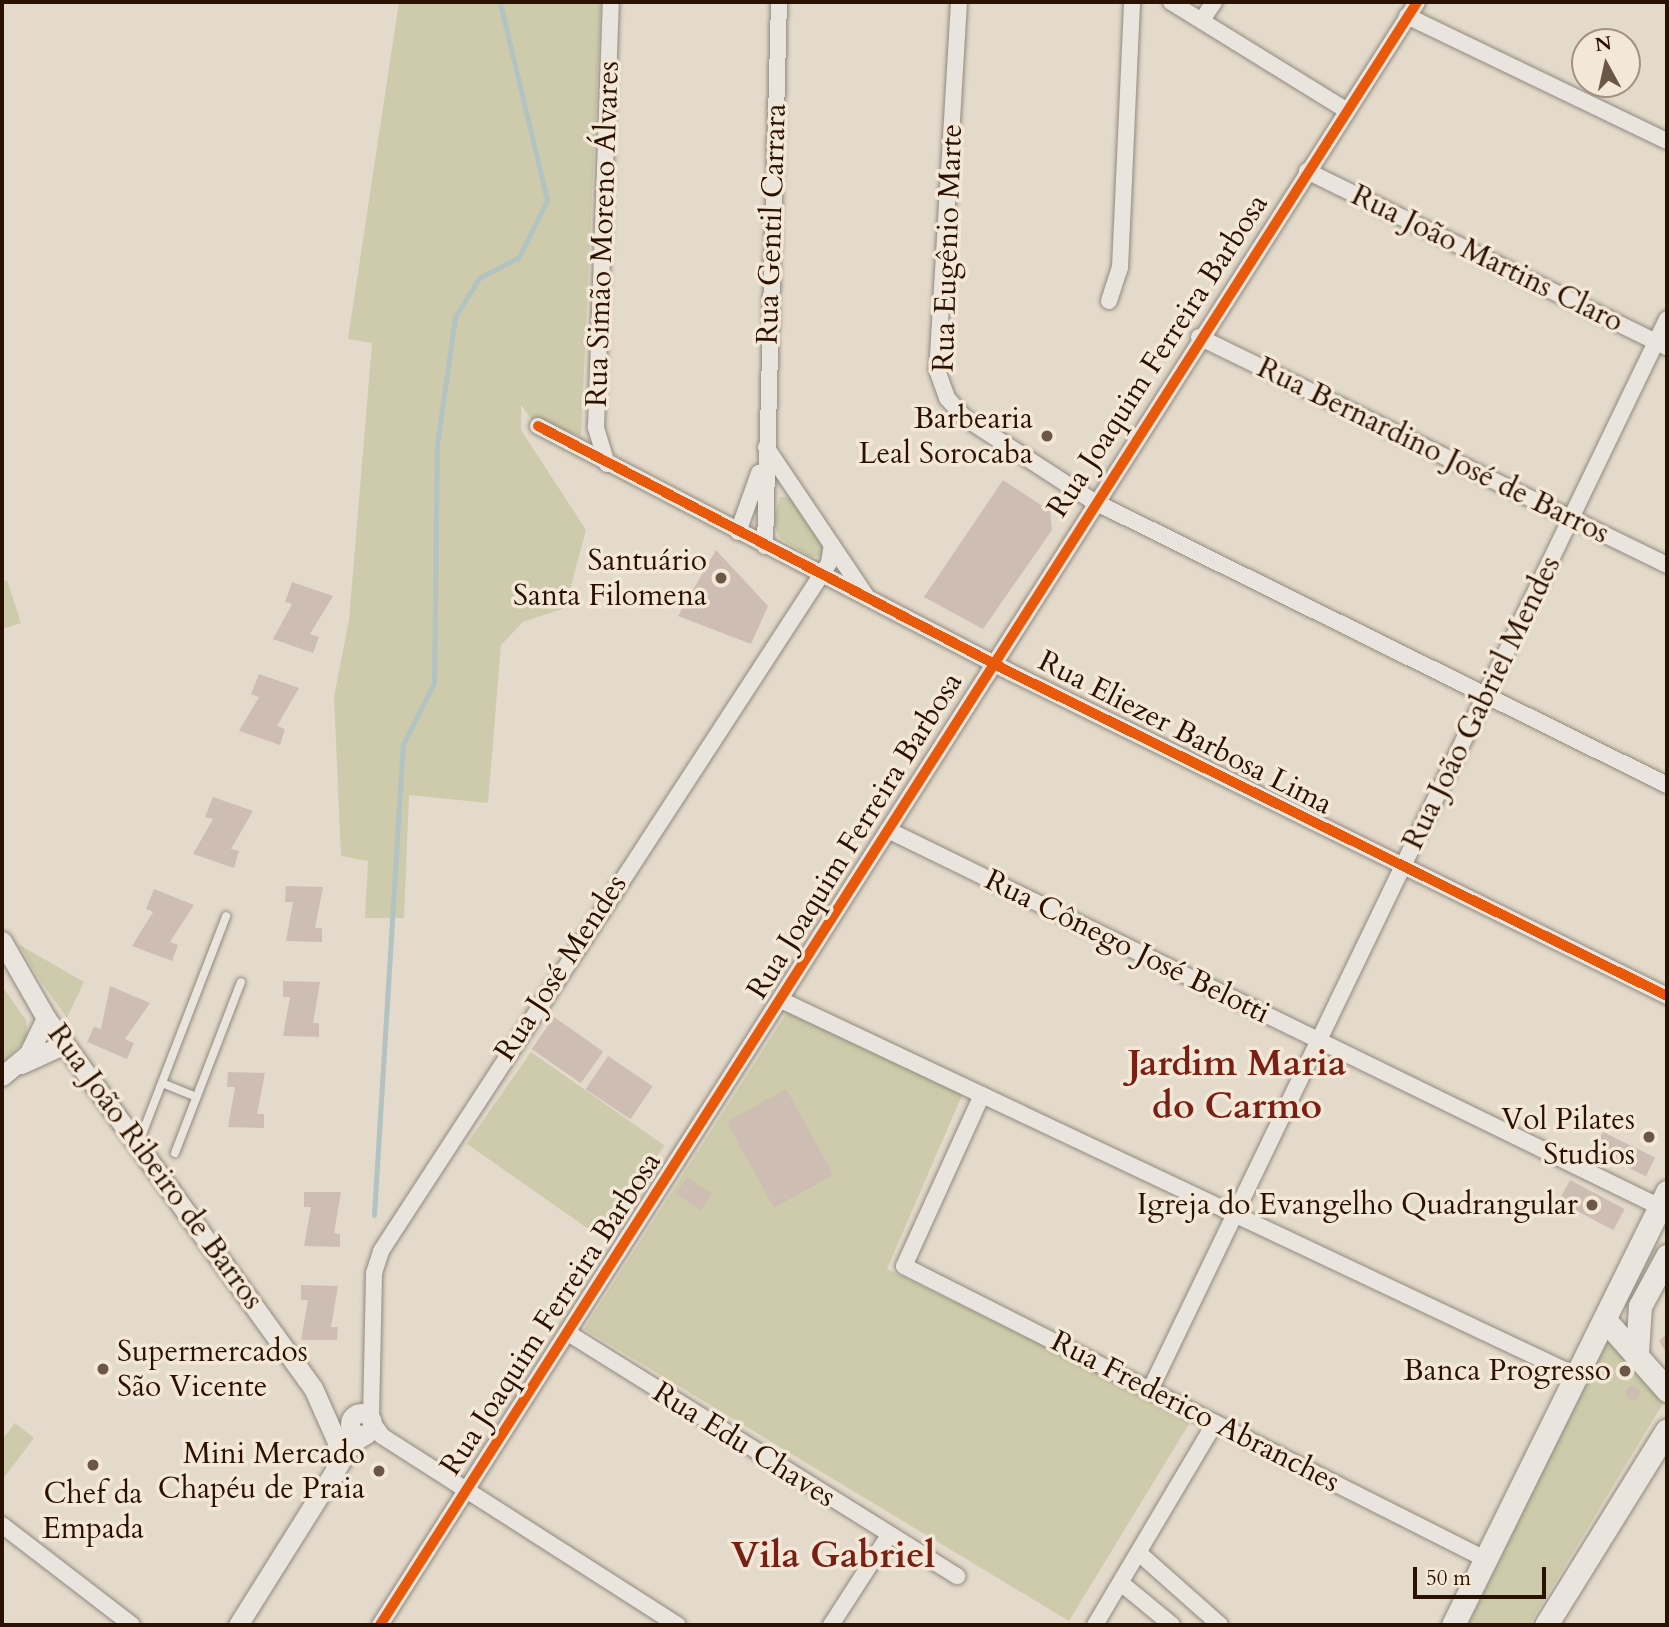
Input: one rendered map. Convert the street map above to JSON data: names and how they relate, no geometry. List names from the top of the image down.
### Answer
{
  "streets": {
    "street": [
      "Rua Gentil Carrara",
      "Rua Simão Moreno Álvares",
      "Rua Eugênio Marte",
      "Rua João Martins Claro",
      "Rua Joaquim Ferreira Barbosa",
      "Rua Bernardino José de Barros",
      "Rua João Gabriel Mendes",
      "Rua Eliezer Barbosa Lima",
      "Rua Cônego José Belotti",
      "Rua José Mendes",
      "Rua João Ribeiro de Barros",
      "Rua Frederico Abranches",
      "Rua Edu Chaves"
    ]
  },
  "crossings": [
    ["Rua Gentil Carrara", "Rua Eliezer Barbosa Lima"],
    ["Rua Simão Moreno Álvares", "Rua Eliezer Barbosa Lima"],
    ["Rua Eugênio Marte", "Rua Joaquim Ferreira Barbosa"],
    ["Rua Eugênio Marte", "Rua João Gabriel Mendes"],
    ["Rua João Martins Claro", "Rua Joaquim Ferreira Barbosa"],
    ["Rua João Martins Claro", "Rua João Gabriel Mendes"],
    ["Rua Joaquim Ferreira Barbosa", "Rua Bernardino José de Barros"],
    ["Rua Joaquim Ferreira Barbosa", "Rua Eliezer Barbosa Lima"],
    ["Rua Joaquim Ferreira Barbosa", "Rua Cônego José Belotti"],
    ["Rua Joaquim Ferreira Barbosa", "Rua Edu Chaves"],
    ["Rua Bernardino José de Barros", "Rua João Gabriel Mendes"],
    ["Rua João Gabriel Mendes", "Rua Eliezer Barbosa Lima"],
    ["Rua João Gabriel Mendes", "Rua Cônego José Belotti"],
    ["Rua João Gabriel Mendes", "Rua Frederico Abranches"],
    ["Rua Eliezer Barbosa Lima", "Rua José Mendes"],
    ["Rua José Mendes", "Rua João Ribeiro de Barros"]
  ],
  "districts": ["Jardim Maria do Carmo", "Vila Gabriel"],
  "places": [
    "Barbearia Leal Sorocaba",
    "Santuário Santa Filomena",
    "Vol Pilates Studios",
    "Igreja do Evangelho Quadrangular",
    "Supermercados São Vicente",
    "Banca Progresso",
    "Chef da Empada",
    "Mini Mercado Chapéu de Praia"
  ],
  "scale_bar": "50 m",
  "north": "top"
}
